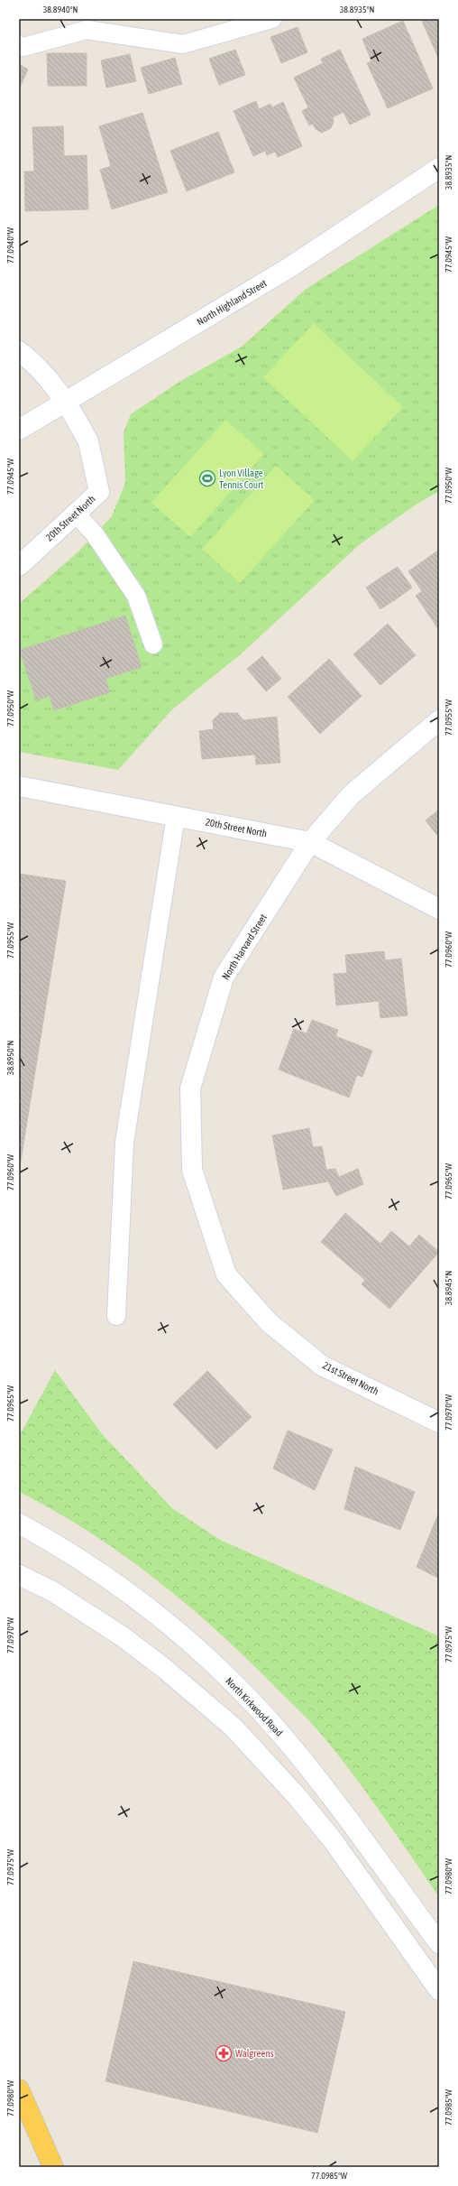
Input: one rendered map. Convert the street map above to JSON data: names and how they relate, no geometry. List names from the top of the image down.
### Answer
{
  "streets": {
    "street": [
      "North Highland Street",
      "20th Street North",
      "North Harvard Street",
      "21st Street North",
      "North Kirkwood Road"
    ]
  },
  "crossings": [
    ["North Highland Street", "20th Street North"],
    ["20th Street North", "North Harvard Street"],
    ["North Harvard Street", "21st Street North"]
  ],
  "places": {
    "sports": ["Lyon Village Tennis Court"],
    "pharmacy": ["Walgreens"]
  },
  "coordinates": [
    "38.8940°N",
    "38.8935°N",
    "77.0940°W",
    "77.0945°W",
    "77.0950°W",
    "77.0955°W",
    "77.0960°W",
    "38.8950°N",
    "77.0965°W",
    "38.8945°N",
    "77.0970°W",
    "77.0975°W",
    "77.0980°W",
    "77.0985°W"
  ]
}
